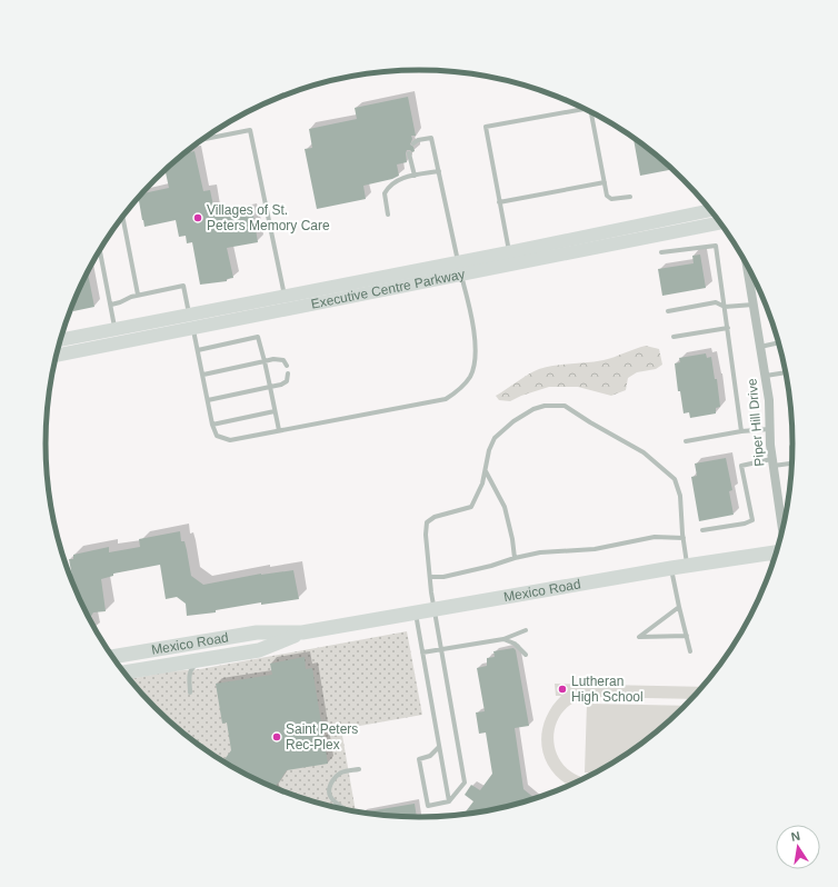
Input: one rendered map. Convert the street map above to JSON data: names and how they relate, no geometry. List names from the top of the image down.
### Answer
{
  "streets": {
    "main road": ["Mexico Road"],
    "street": ["Executive Centre Parkway", "Piper Hill Drive"]
  },
  "places": ["Villages of St. Peters Memory Care", "Lutheran High School", "Saint Peters Rec-Plex"],
  "north": "top"
}
